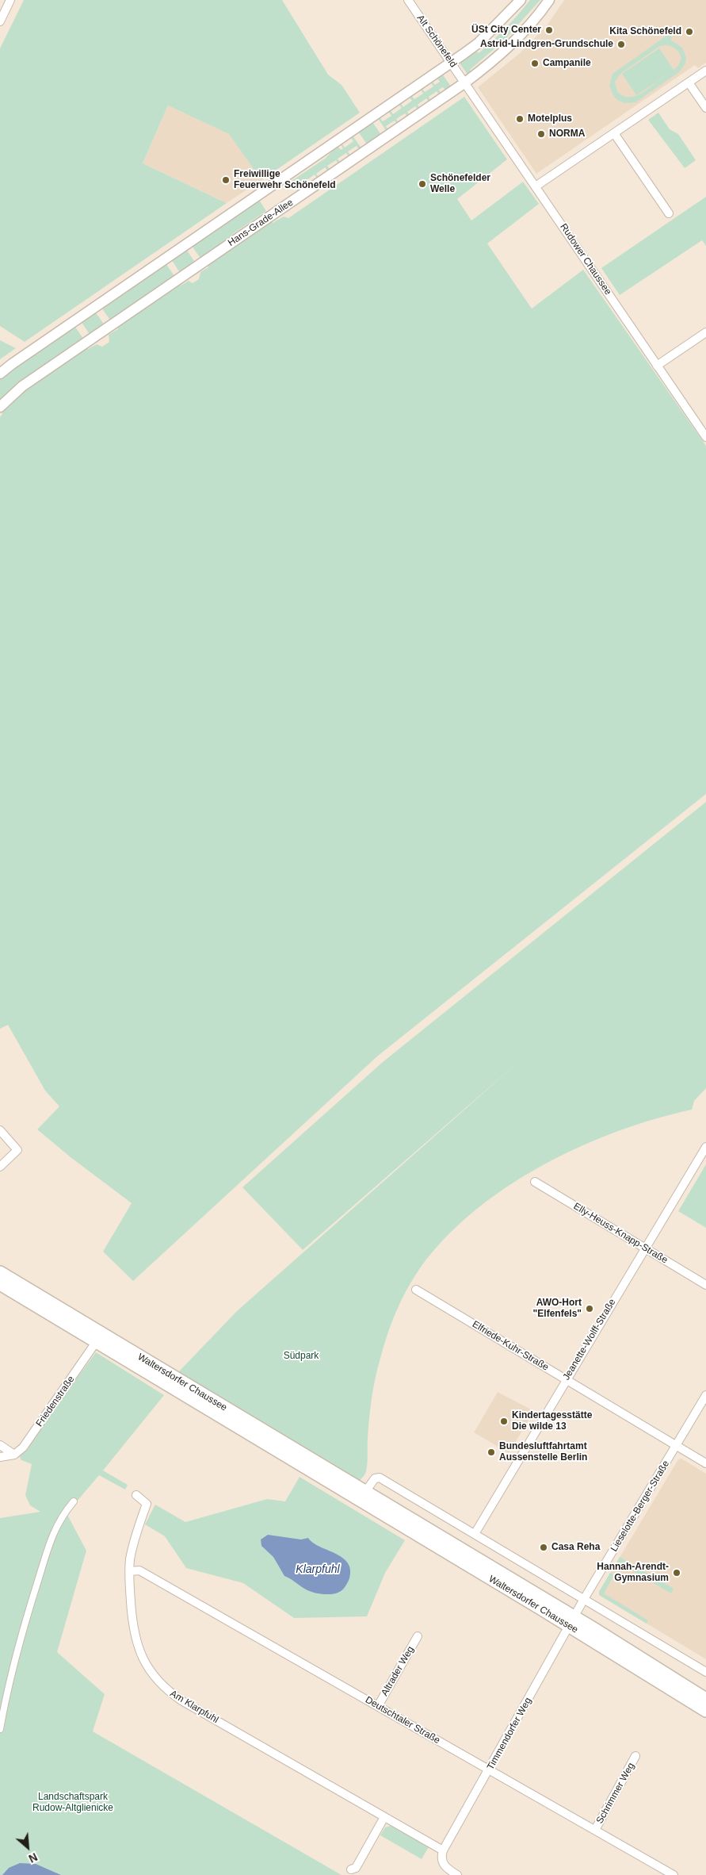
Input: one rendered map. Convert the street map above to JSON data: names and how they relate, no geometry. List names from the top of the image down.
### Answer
{
  "streets": {
    "main road": ["Waltersdorfer Chaussee"],
    "street": [
      "Alt Schönefeld",
      "Hans-Grade-Allee",
      "Rudower Chaussee",
      "Elly-Heuss-Knapp-Straße",
      "Jeanette-Wolff-Straße",
      "Elfriede-Kuhr-Straße",
      "Friedenstraße",
      "Lieselotte-Berger-Straße",
      "Altrader Weg",
      "Am Klarpfuhl",
      "Deutschtaler Straße",
      "Timmendorfer Weg",
      "Schrimmer Weg"
    ]
  },
  "crossings": [
    ["Alt Schönefeld", "Hans-Grade-Allee"],
    ["Alt Schönefeld", "Rudower Chaussee"],
    ["Hans-Grade-Allee", "Rudower Chaussee"],
    ["Elly-Heuss-Knapp-Straße", "Jeanette-Wolff-Straße"],
    ["Jeanette-Wolff-Straße", "Elfriede-Kuhr-Straße"],
    ["Elfriede-Kuhr-Straße", "Lieselotte-Berger-Straße"],
    ["Waltersdorfer Chaussee", "Friedenstraße"],
    ["Waltersdorfer Chaussee", "Lieselotte-Berger-Straße"],
    ["Waltersdorfer Chaussee", "Timmendorfer Weg"],
    ["Lieselotte-Berger-Straße", "Timmendorfer Weg"],
    ["Altrader Weg", "Deutschtaler Straße"],
    ["Am Klarpfuhl", "Deutschtaler Straße"],
    ["Am Klarpfuhl", "Timmendorfer Weg"],
    ["Deutschtaler Straße", "Timmendorfer Weg"],
    ["Deutschtaler Straße", "Schrimmer Weg"]
  ],
  "water": ["Klarpfuhl"],
  "parks": ["Südpark", "Landschaftspark Rudow-Altglienicke"],
  "places": [
    "ÜSt City Center",
    "Kita Schönefeld",
    "Astrid-Lindgren-Grundschule",
    "Campanile",
    "Motelplus",
    "NORMA",
    "Freiwillige Feuerwehr Schönefeld",
    "Schönefelder Welle",
    "AWO-Hort \"Elfenfels\"",
    "Kindertagesstätte Die wilde 13",
    "Bundesluftfahrtamt Aussenstelle Berlin",
    "Casa Reha",
    "Hannah-Arendt- Gymnasium"
  ],
  "north": "bottom right"
}
